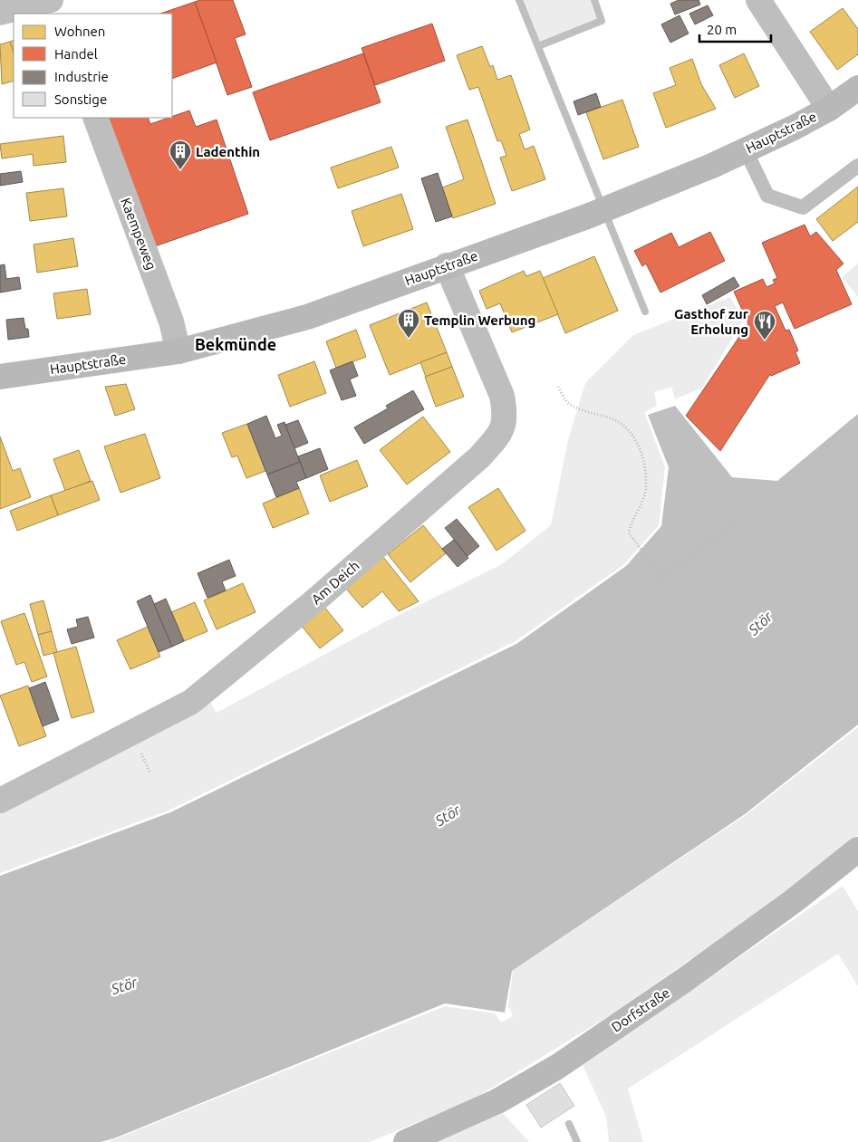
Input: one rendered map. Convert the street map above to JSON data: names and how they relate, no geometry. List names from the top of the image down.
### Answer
{
  "streets": {
    "main road": ["Hauptstraße", "Dorfstraße"],
    "street": ["Kaempeweg", "Am Deich"]
  },
  "crossings": [
    ["Hauptstraße", "Kaempeweg"],
    ["Hauptstraße", "Am Deich"]
  ],
  "districts": ["Bekmünde"],
  "water": ["Stör"],
  "places": {
    "building": ["Ladenthin", "Templin Werbung"],
    "restaurant": ["Gasthof zur Erholung"]
  },
  "legend": [
    "Wohnen",
    "Handel",
    "Industrie",
    "Sonstige"
  ],
  "scale_bar": "20 m"
}
